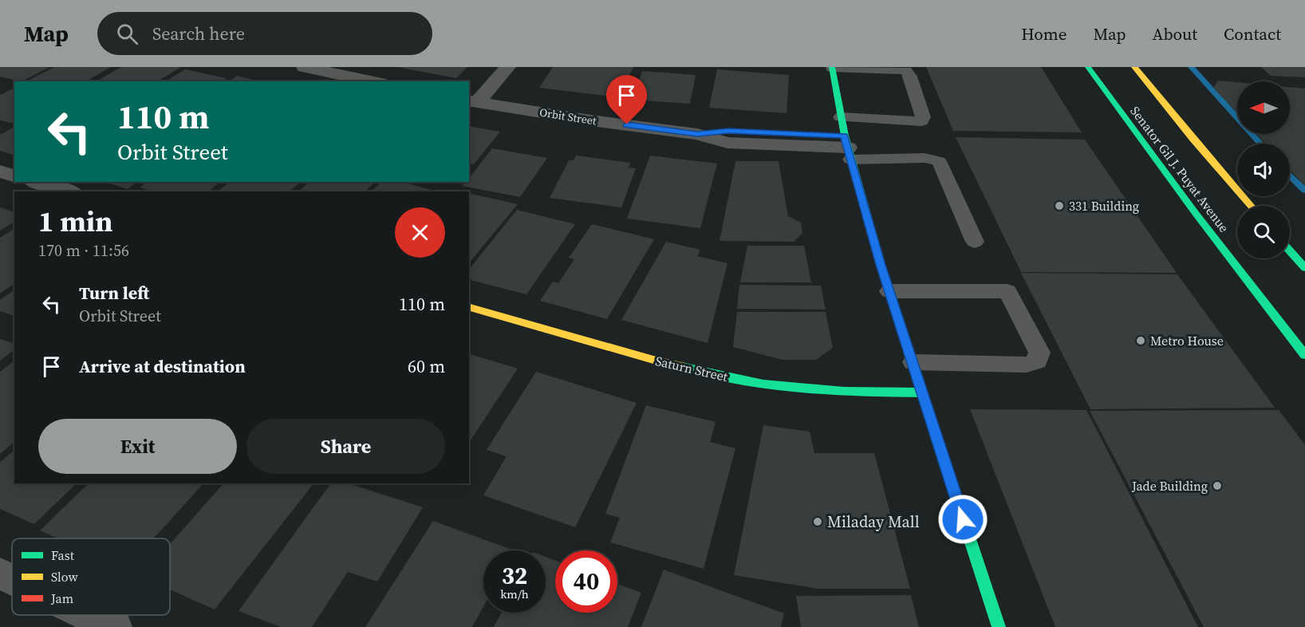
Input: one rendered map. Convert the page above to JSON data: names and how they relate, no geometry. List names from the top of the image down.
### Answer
{
  "streets": {
    "street": ["Orbit Street", "Senator Gil J. Puyat Avenue", "Saturn Street"]
  },
  "places": [
    "331 Building",
    "Metro House",
    "Jade Building",
    "Miladay Mall"
  ],
  "legend": ["Fast", "Slow", "Jam"],
  "north": "left",
  "page": {
    "header": "Map",
    "search": "Search here",
    "nav": [
      "Home",
      "Map",
      "About",
      "Contact"
    ],
    "turn": ["110 m", "Orbit Street"],
    "heading": ["1 min", "170 m · 11:56"],
    "list": [
      {
        "name": "Turn left",
        "note": "Orbit Street",
        "value": "110 m"
      },
      {
        "name": "Arrive at destination",
        "value": "60 m"
      }
    ],
    "buttons": ["Exit", "Share"],
    "speed": "32 km/h",
    "limit": "40"
  }
}
